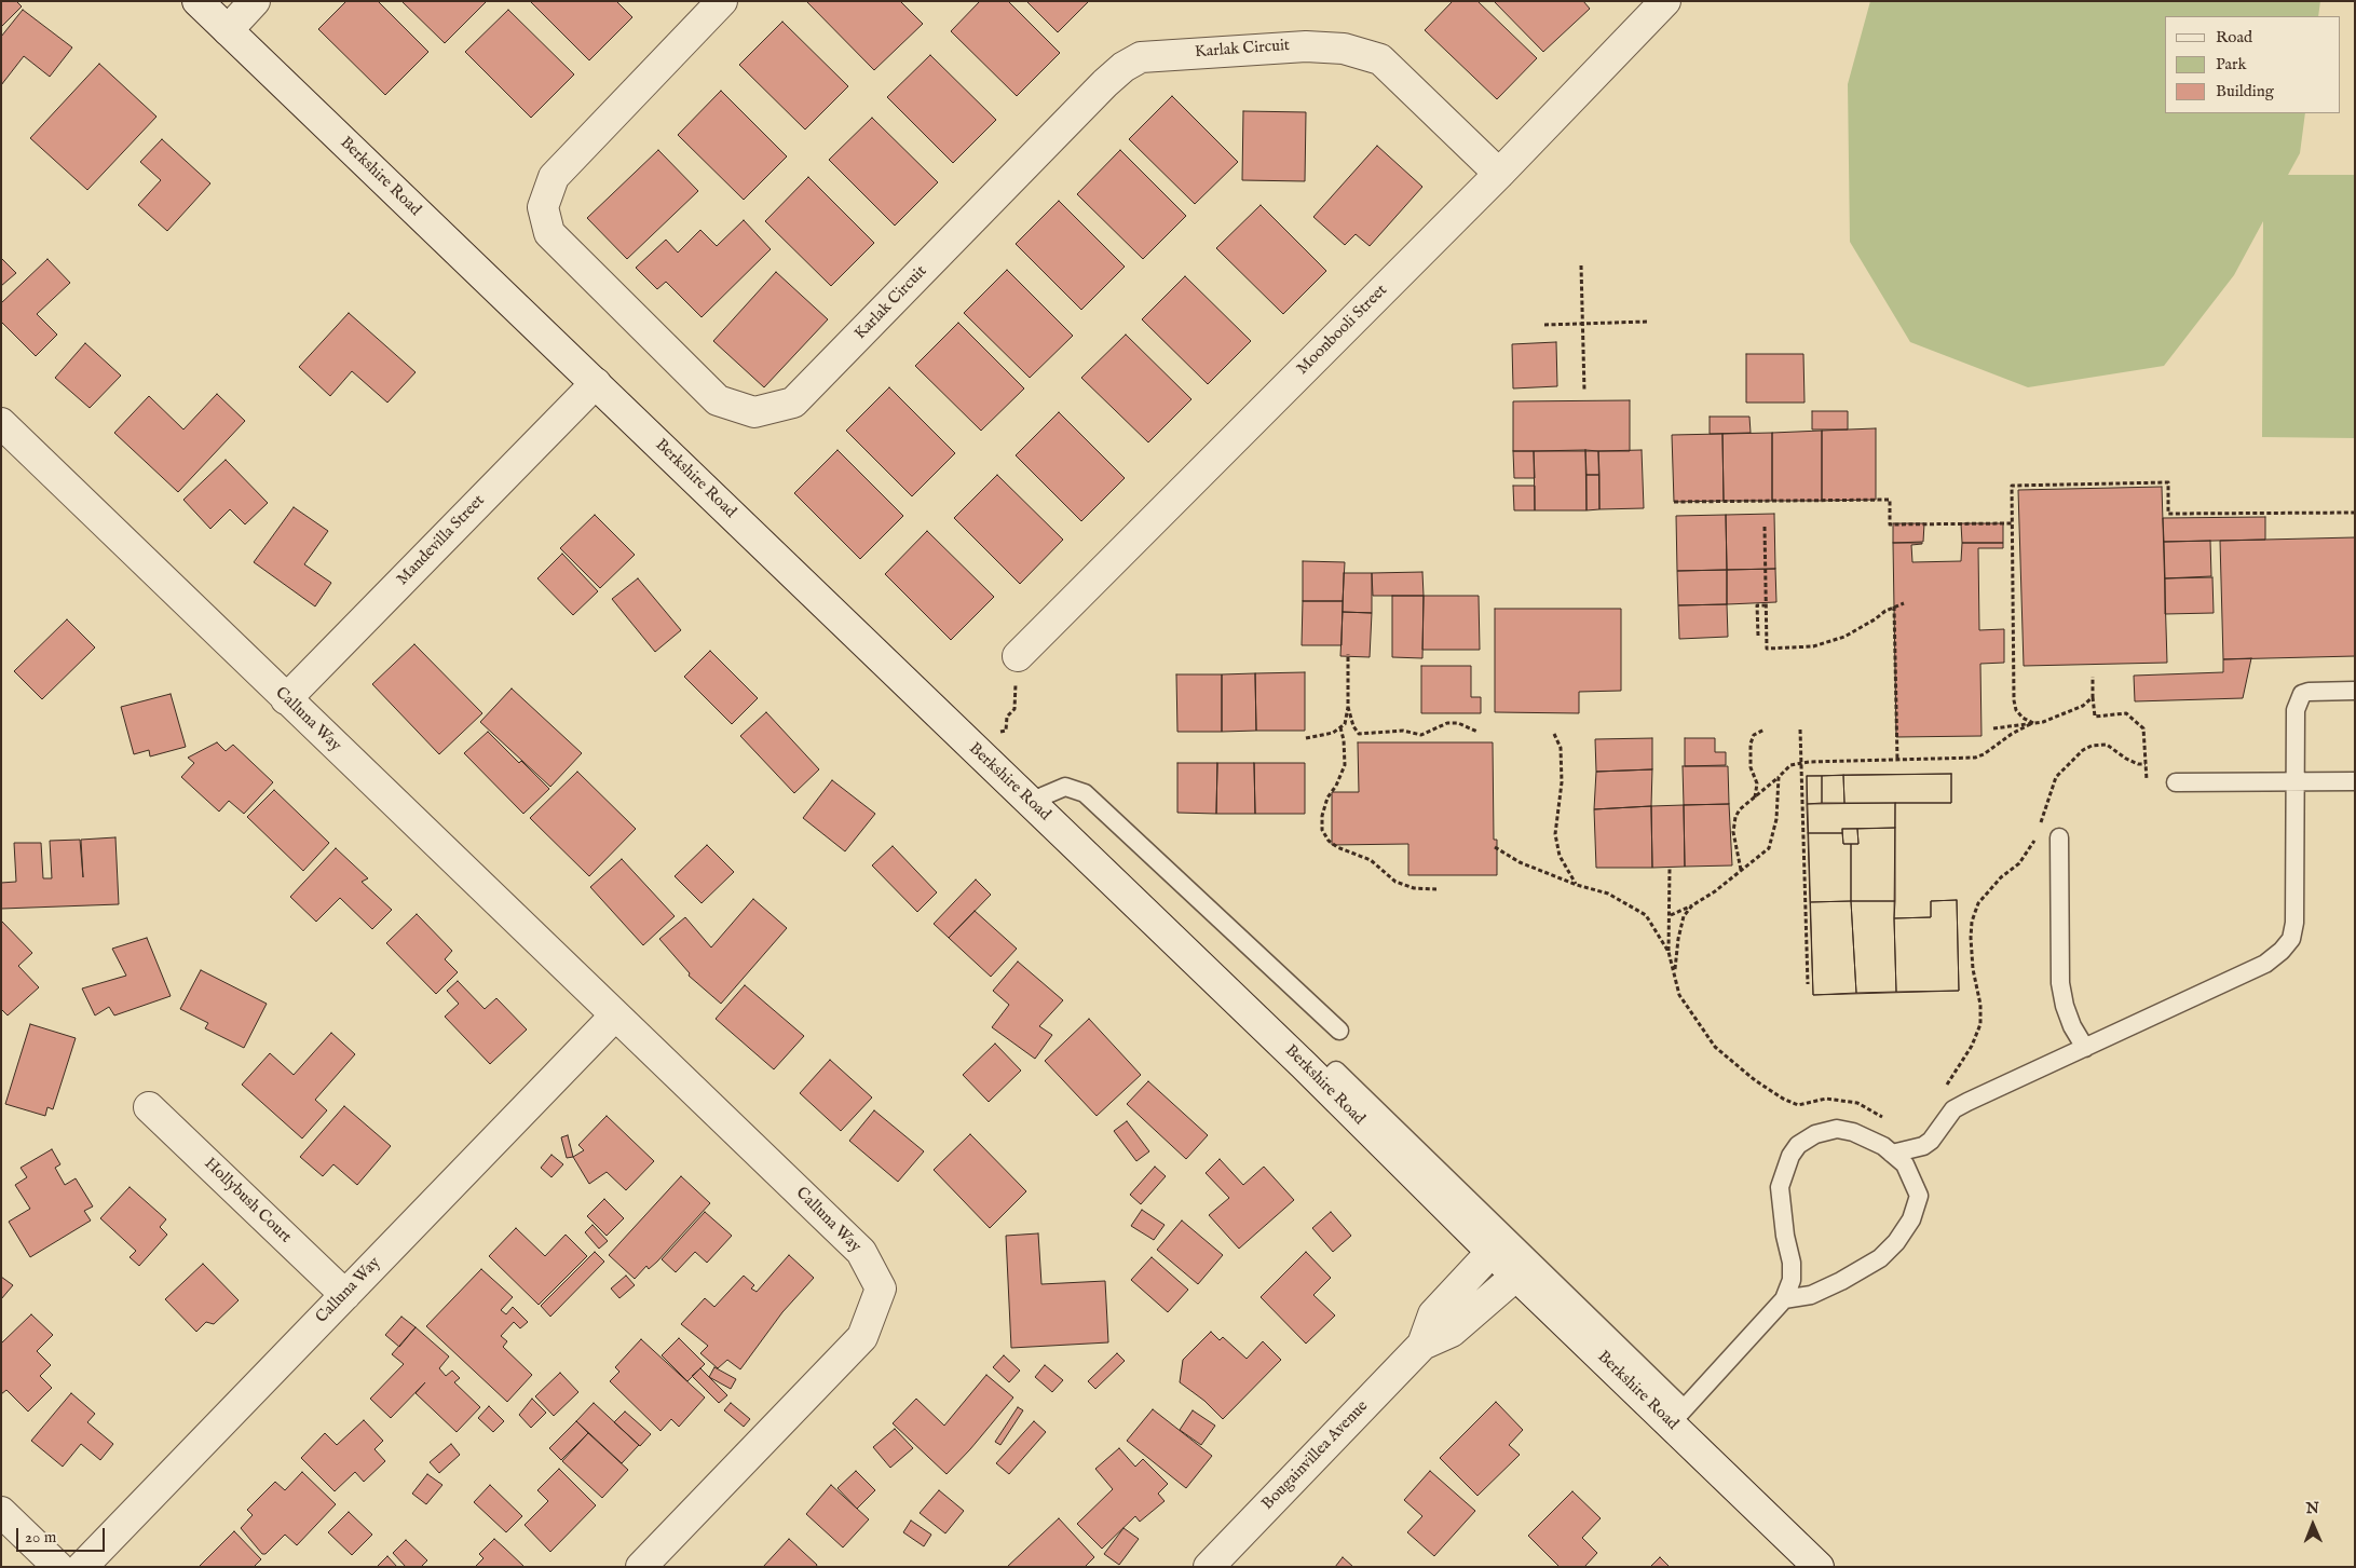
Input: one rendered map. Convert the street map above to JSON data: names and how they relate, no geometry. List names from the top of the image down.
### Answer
{
  "streets": {
    "street": [
      "Karlak Circuit",
      "Berkshire Road",
      "Moonbooli Street",
      "Mandevilla Street",
      "Calluna Way",
      "Hollybush Court",
      "Bougainvillea Avenue"
    ]
  },
  "crossings": [
    ["Karlak Circuit", "Moonbooli Street"],
    ["Berkshire Road", "Mandevilla Street"],
    ["Berkshire Road", "Bougainvillea Avenue"],
    ["Mandevilla Street", "Calluna Way"],
    ["Calluna Way", "Hollybush Court"]
  ],
  "legend": ["Road", "Park", "Building"],
  "scale_bar": "20 m",
  "north": "top"
}
